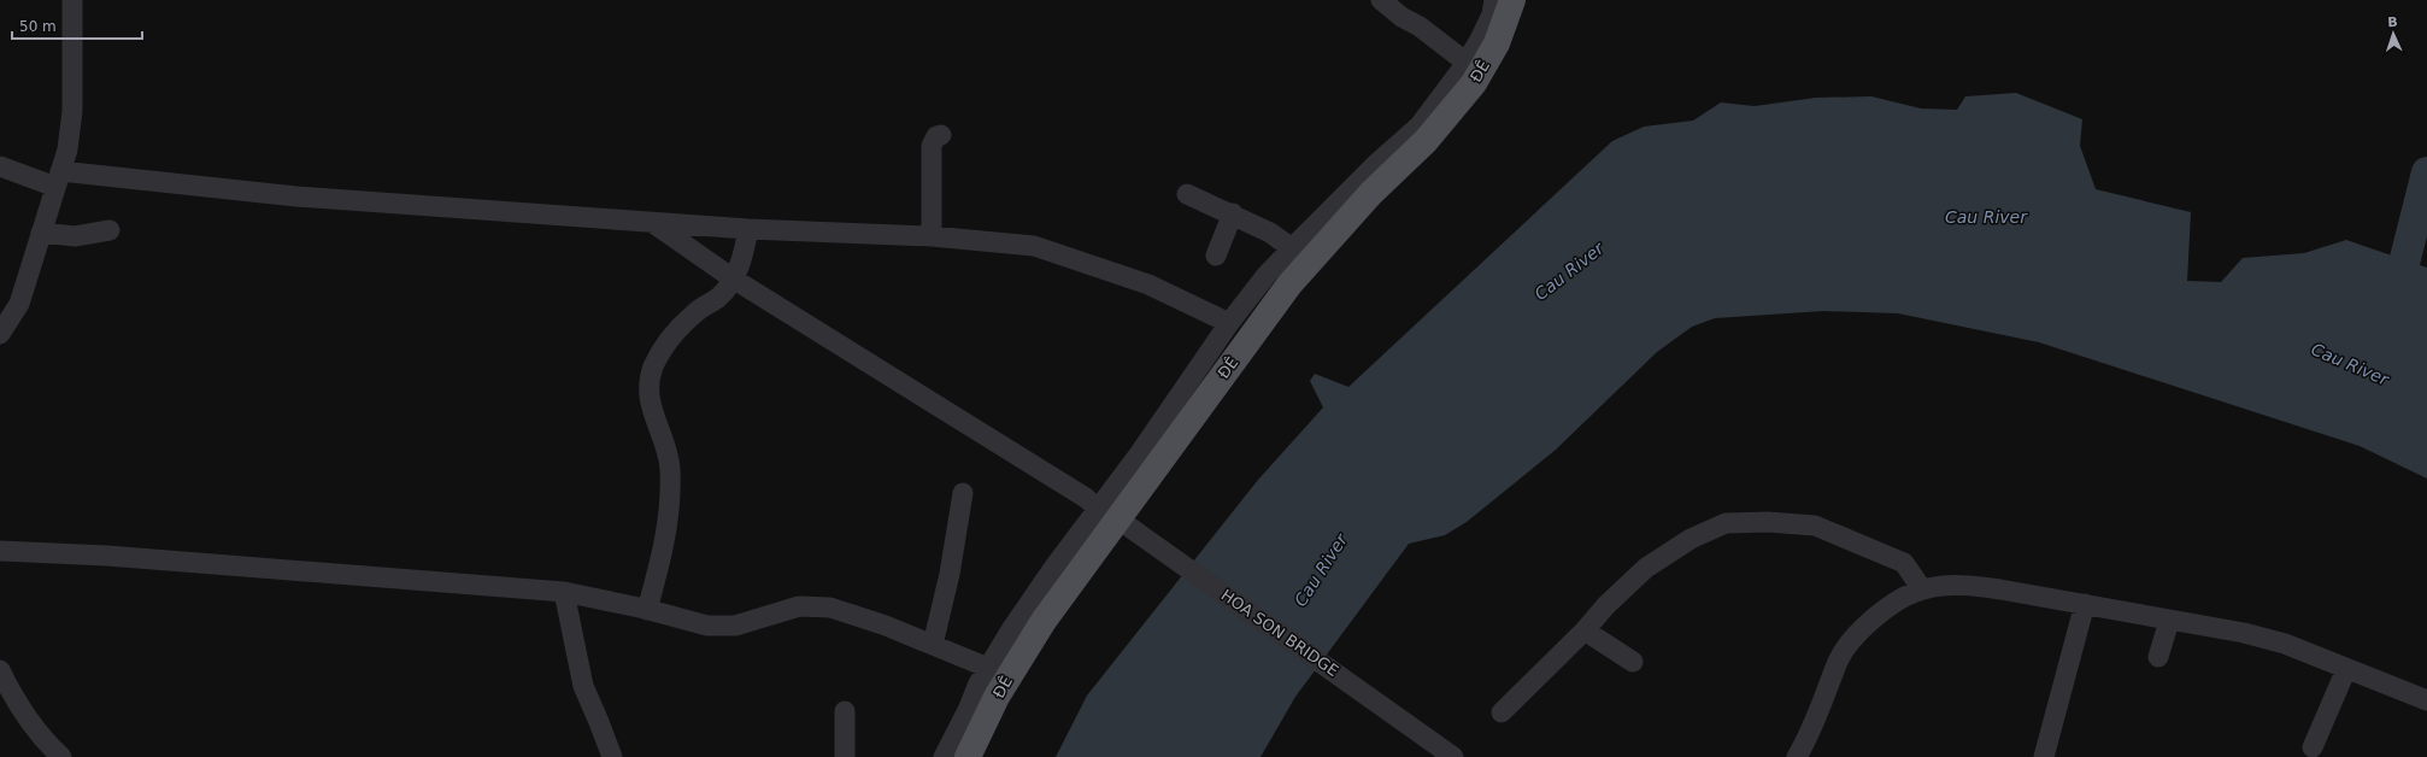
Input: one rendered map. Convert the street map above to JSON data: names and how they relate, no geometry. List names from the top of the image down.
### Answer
{
  "streets": {
    "main road": ["ĐÊ"],
    "street": ["HOA SON BRIDGE"]
  },
  "crossings": [
    ["ĐÊ", "HOA SON BRIDGE"]
  ],
  "water": ["Cau River"],
  "scale_bar": "50 m",
  "north": "top"
}
